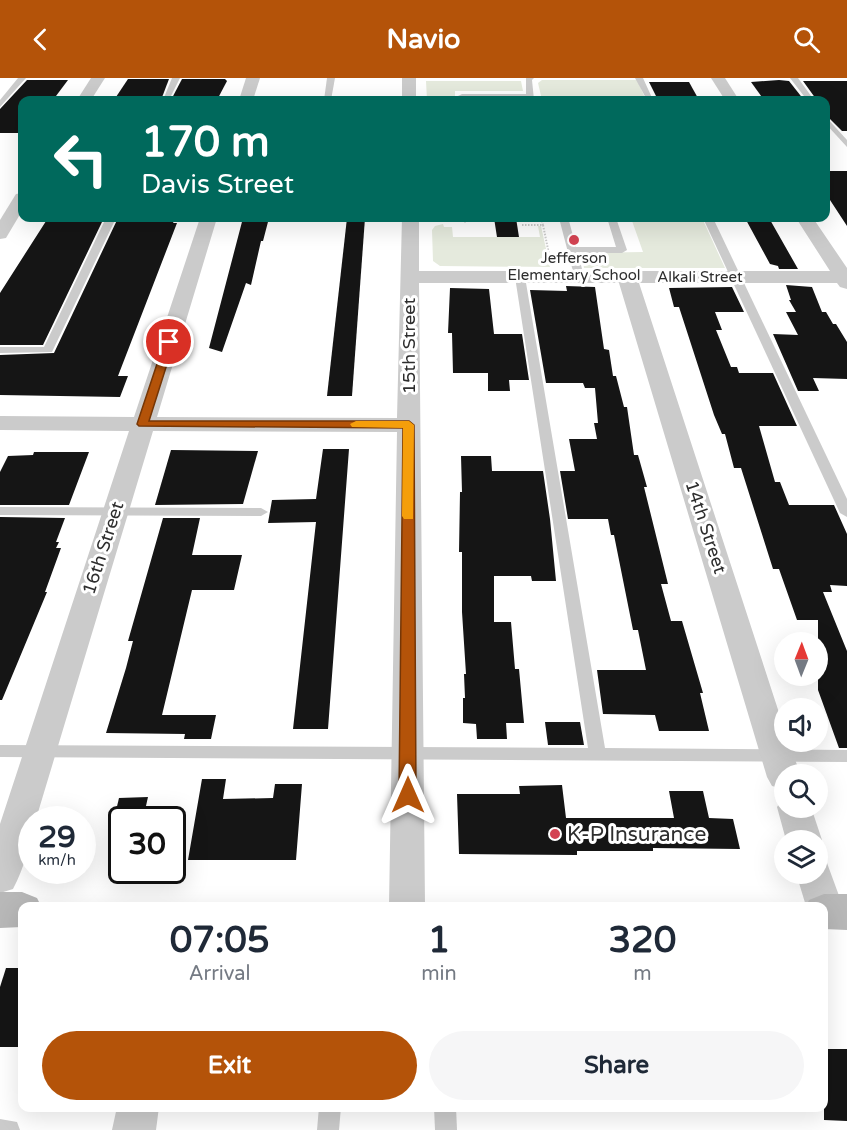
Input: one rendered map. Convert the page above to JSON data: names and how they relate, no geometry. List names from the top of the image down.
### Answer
{
  "streets": {
    "street": [
      "Alkali Street",
      "15th Street",
      "14th Street",
      "16th Street"
    ]
  },
  "crossings": [
    ["Alkali Street", "15th Street"],
    ["Alkali Street", "14th Street"]
  ],
  "places": ["Jefferson Elementary School", "K-P Insurance"],
  "north": "top",
  "page": {
    "header": "Navio",
    "turn": ["170 m", "Davis Street"],
    "speed": "29 km/h",
    "limit": "30",
    "eta": [
      "07:05",
      "Arrival",
      "1",
      "min",
      "320",
      "m"
    ],
    "buttons": ["Exit", "Share"]
  }
}
